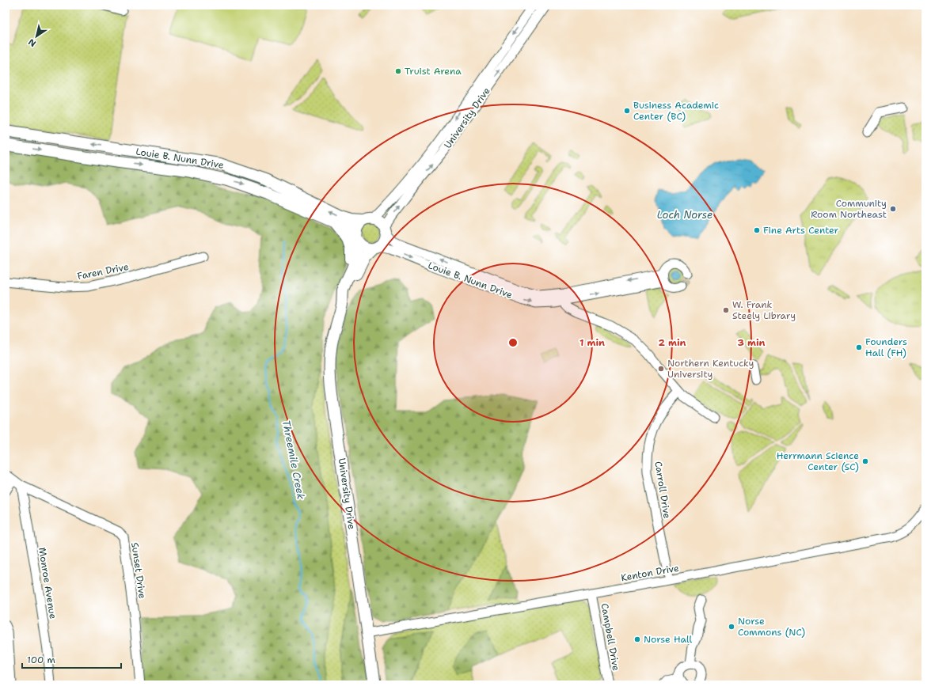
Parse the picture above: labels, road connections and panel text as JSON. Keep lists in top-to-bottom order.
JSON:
{
  "streets": {
    "main road": ["University Drive", "Louie B. Nunn Drive"],
    "street": [
      "Faren Drive",
      "Carroll Drive",
      "Sunset Drive",
      "Kenton Drive",
      "Monroe Avenue",
      "Campbell Drive"
    ]
  },
  "crossings": [
    ["University Drive", "Louie B. Nunn Drive"],
    ["University Drive", "Kenton Drive"],
    ["Carroll Drive", "Kenton Drive"],
    ["Sunset Drive", "Monroe Avenue"],
    ["Kenton Drive", "Campbell Drive"]
  ],
  "water": ["Loch Norse", "Threemile Creek"],
  "places": [
    "Truist Arena",
    "Business Academic Center (BC)",
    "Community Room Northeast",
    "Fine Arts Center",
    "W. Frank Steely Library",
    "Founders Hall (FH)",
    "Northern Kentucky University",
    "Herrmann Science Center (SC)",
    "Norse Commons (NC)",
    "Norse Hall"
  ],
  "scale_bar": "100 m",
  "north": "bottom left",
  "rings": ["1 min", "2 min", "3 min"]
}
